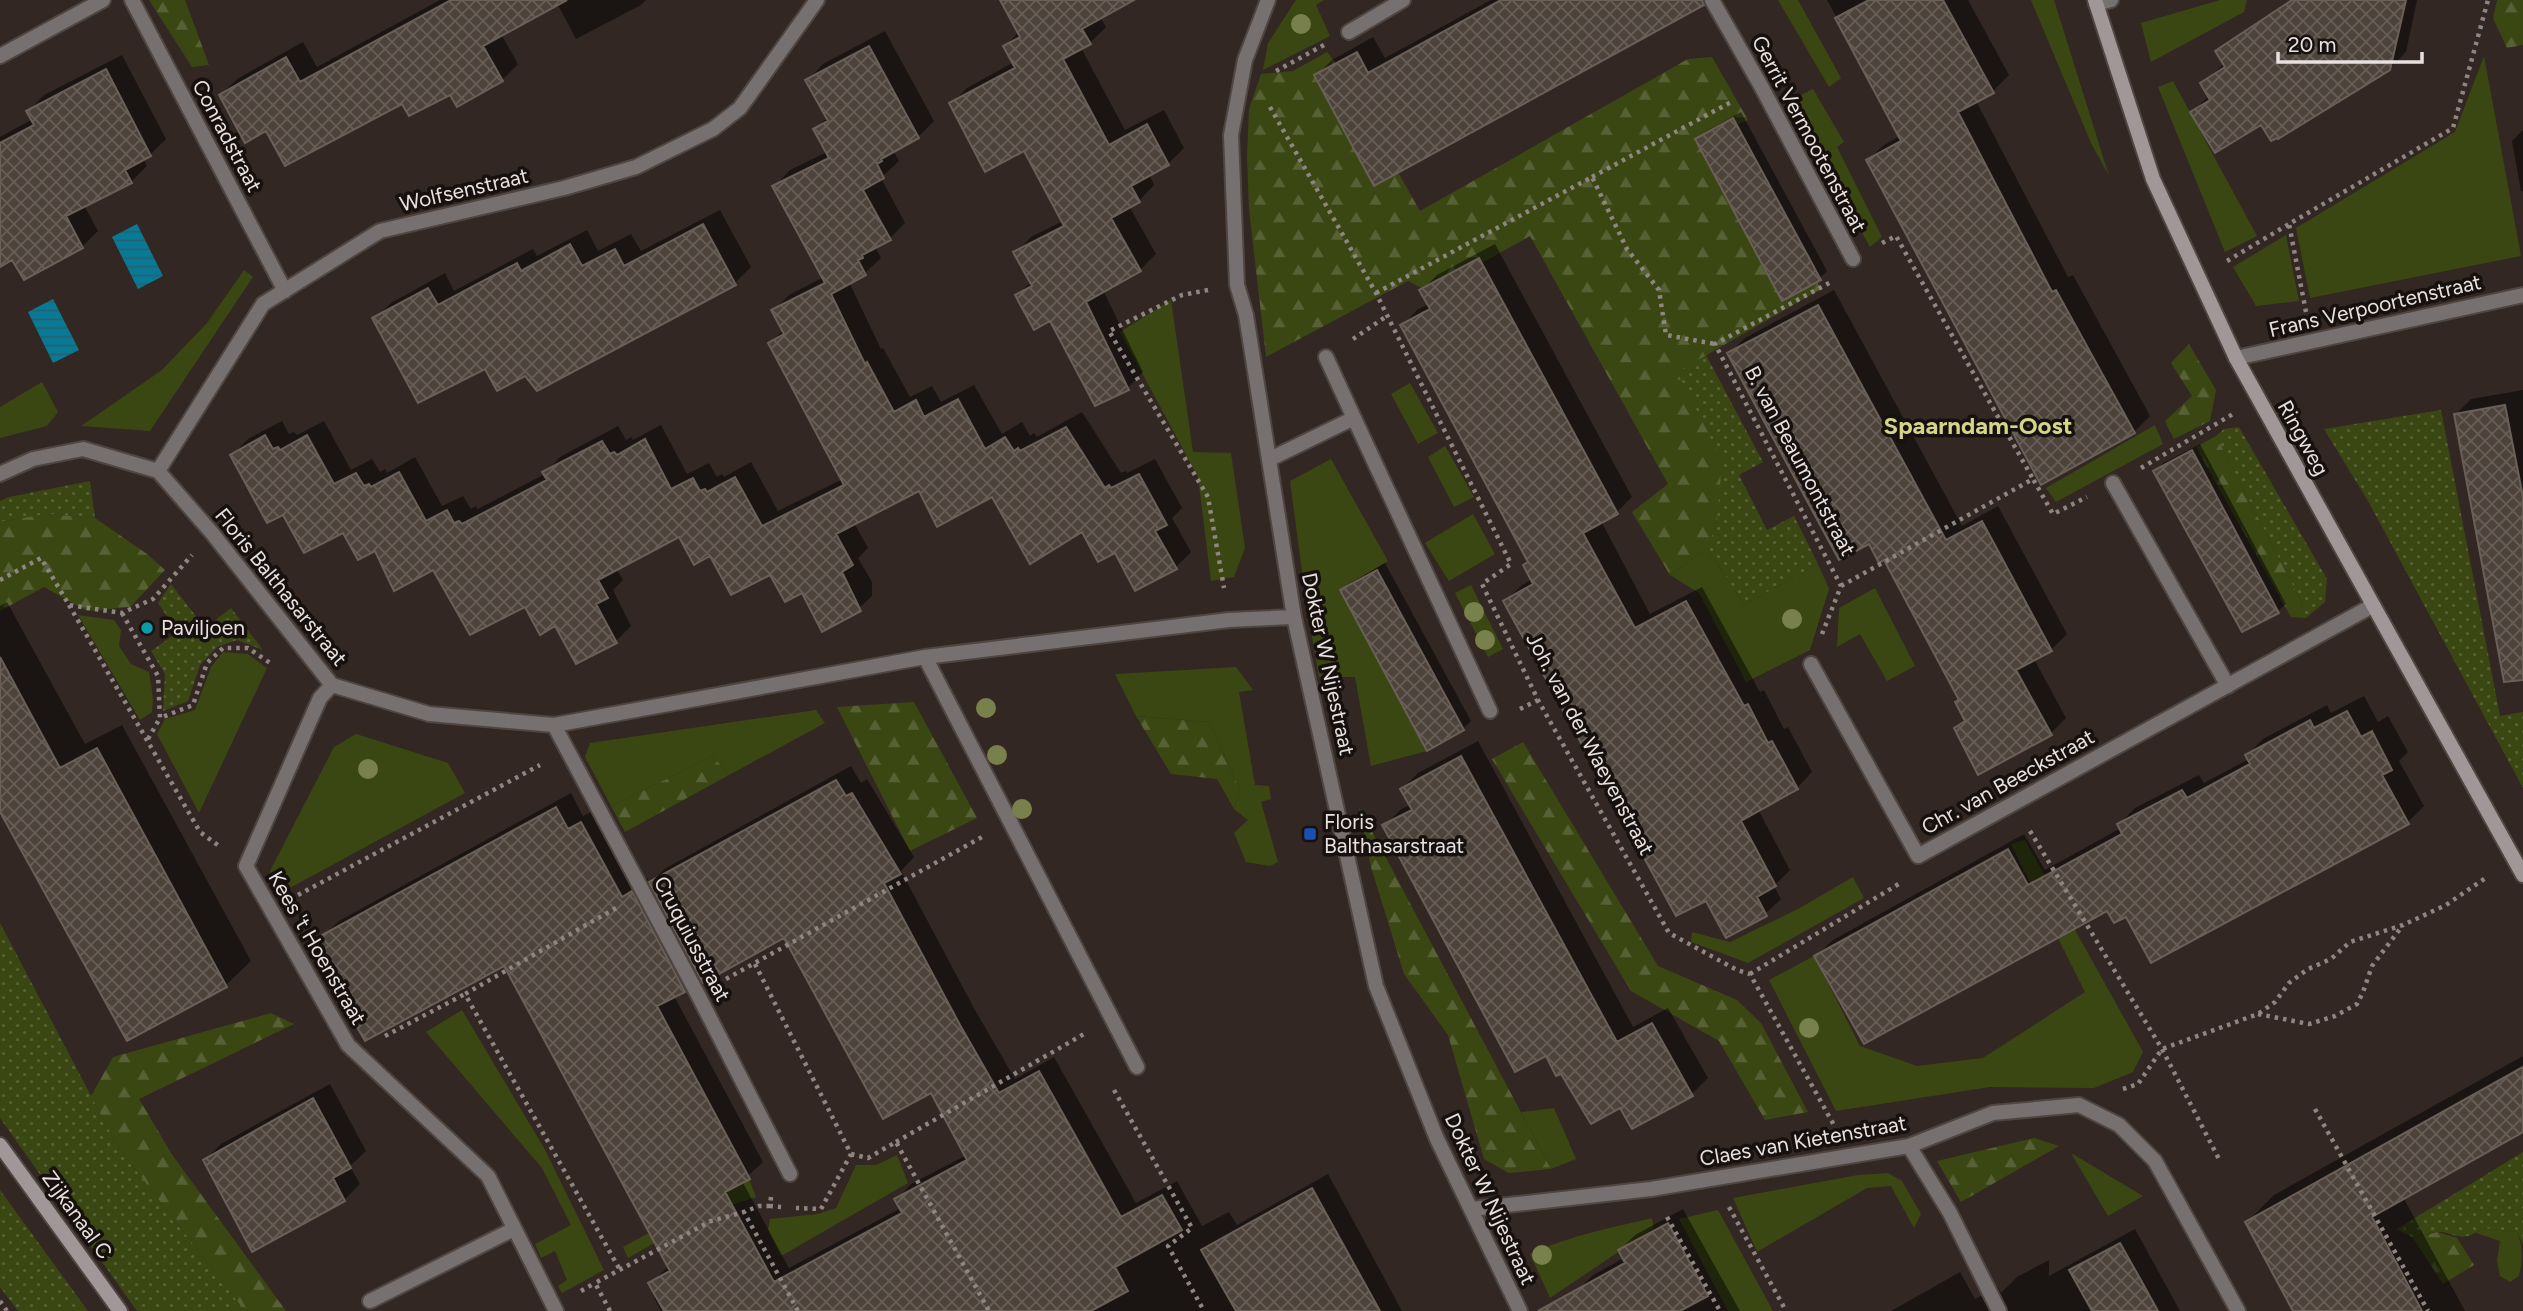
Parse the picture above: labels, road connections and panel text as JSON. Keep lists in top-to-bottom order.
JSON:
{
  "streets": {
    "street": [
      "Gerrit Vermootenstraat",
      "Conradstraat",
      "Wolfsenstraat",
      "Frans Verpoortenstraat",
      "Ringweg",
      "Floris Balthasarstraat",
      "Dokter W Nijestraat",
      "Chr. van Beeckstraat",
      "Cruquiusstraat",
      "Kees 't Hoenstraat",
      "Claes van Kietenstraat",
      "Zijkanaal C"
    ],
    "path": ["B. van Beaumontstraat", "Joh. van der Waeyenstraat"]
  },
  "crossings": [
    ["Gerrit Vermootenstraat", "Ringweg"],
    ["Conradstraat", "Wolfsenstraat"],
    ["Wolfsenstraat", "Floris Balthasarstraat"],
    ["Frans Verpoortenstraat", "Ringweg"],
    ["Ringweg", "Chr. van Beeckstraat"],
    ["Floris Balthasarstraat", "Dokter W Nijestraat"],
    ["Floris Balthasarstraat", "Cruquiusstraat"],
    ["Floris Balthasarstraat", "Kees 't Hoenstraat"],
    ["Dokter W Nijestraat", "Joh. van der Waeyenstraat"],
    ["Dokter W Nijestraat", "Claes van Kietenstraat"],
    ["Joh. van der Waeyenstraat", "Chr. van Beeckstraat"]
  ],
  "districts": ["Spaarndam-Oost"],
  "places": {
    "other": ["Paviljoen"],
    "transit": ["Floris Balthasarstraat"]
  },
  "scale_bar": "20 m"
}
